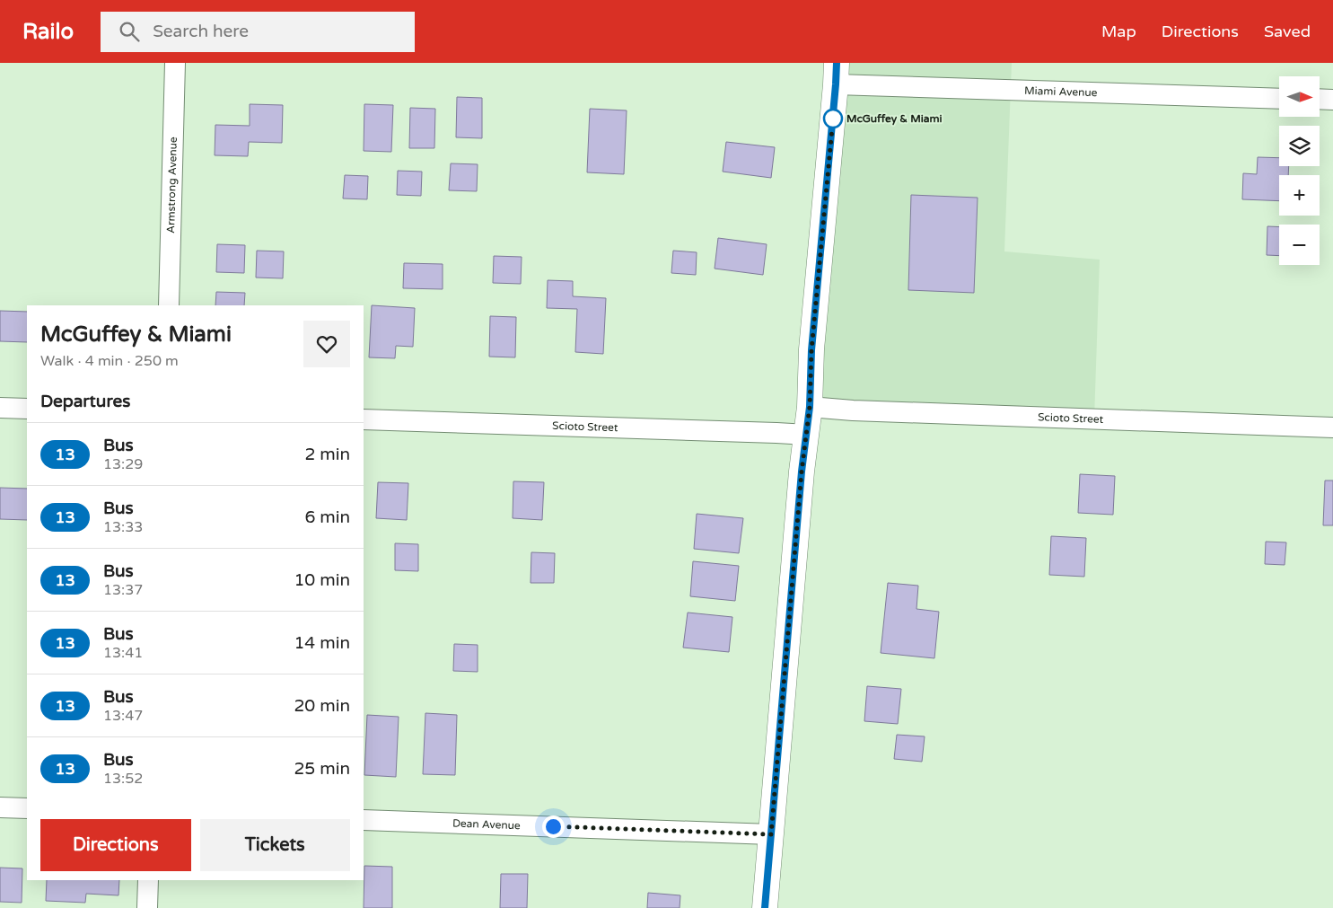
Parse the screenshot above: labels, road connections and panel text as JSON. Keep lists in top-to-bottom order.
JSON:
{
  "streets": {
    "street": [
      "Miami Avenue",
      "Armstrong Avenue",
      "Scioto Street",
      "Dean Avenue"
    ]
  },
  "places": ["McGuffey & Miami"],
  "lines": ["bus line 13"],
  "north": "right",
  "page": {
    "header": "Railo",
    "search": "Search here",
    "nav": ["Map", "Directions", "Saved"],
    "map_buttons": ["+", "−"],
    "heading": [
      ["McGuffey & Miami", "Walk · 4 min · 250 m"],
      "Departures"
    ],
    "list": [
      {
        "mark": "13",
        "name": "Bus",
        "note": "13:29",
        "value": "2 min"
      },
      {
        "mark": "13",
        "name": "Bus",
        "note": "13:33",
        "value": "6 min"
      },
      {
        "mark": "13",
        "name": "Bus",
        "note": "13:37",
        "value": "10 min"
      },
      {
        "mark": "13",
        "name": "Bus",
        "note": "13:41",
        "value": "14 min"
      },
      {
        "mark": "13",
        "name": "Bus",
        "note": "13:47",
        "value": "20 min"
      },
      {
        "mark": "13",
        "name": "Bus",
        "note": "13:52",
        "value": "25 min"
      }
    ],
    "buttons": ["Directions", "Tickets"]
  }
}
